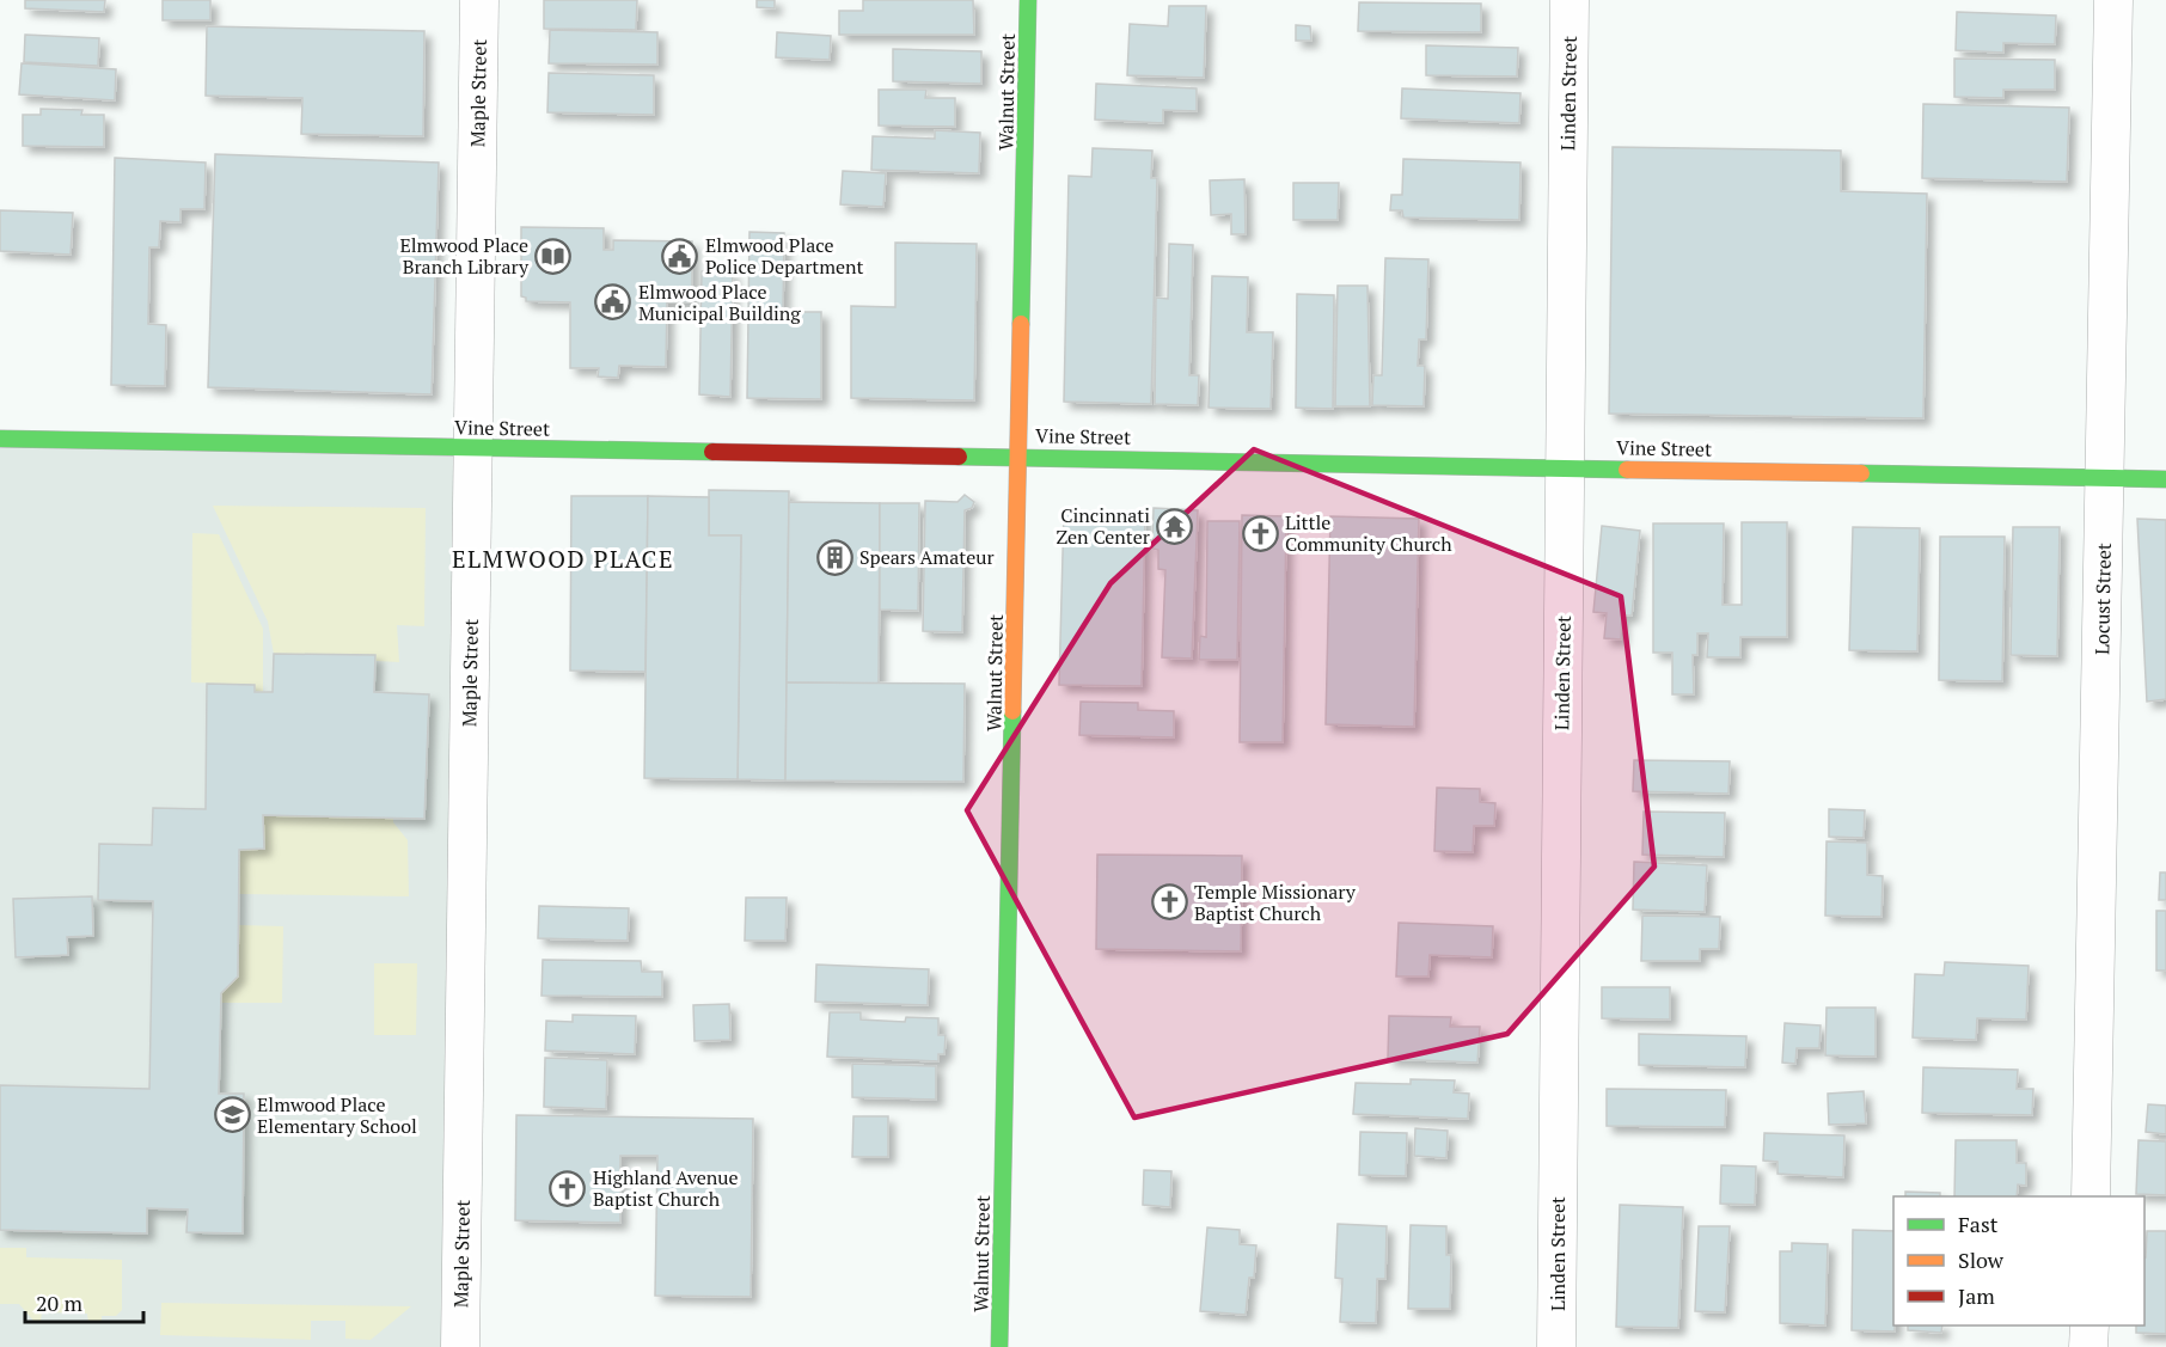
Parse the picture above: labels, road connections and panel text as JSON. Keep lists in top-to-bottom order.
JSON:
{
  "streets": {
    "main road": ["Walnut Street", "Vine Street"],
    "street": ["Maple Street", "Linden Street", "Locust Street"]
  },
  "crossings": [
    ["Walnut Street", "Vine Street"],
    ["Maple Street", "Vine Street"],
    ["Linden Street", "Vine Street"],
    ["Vine Street", "Locust Street"]
  ],
  "districts": ["ELMWOOD PLACE"],
  "places": {
    "library": ["Elmwood Place Branch Library"],
    "public building": ["Elmwood Place Police Department", "Elmwood Place Municipal Building"],
    "temple": ["Cincinnati Zen Center"],
    "church": ["Little Community Church", "Temple Missionary Baptist Church", "Highland Avenue Baptist Church"],
    "building": ["Spears Amateur"],
    "school or university": ["Elmwood Place Elementary School"]
  },
  "legend": ["Fast", "Slow", "Jam"],
  "scale_bar": "20 m"
}
